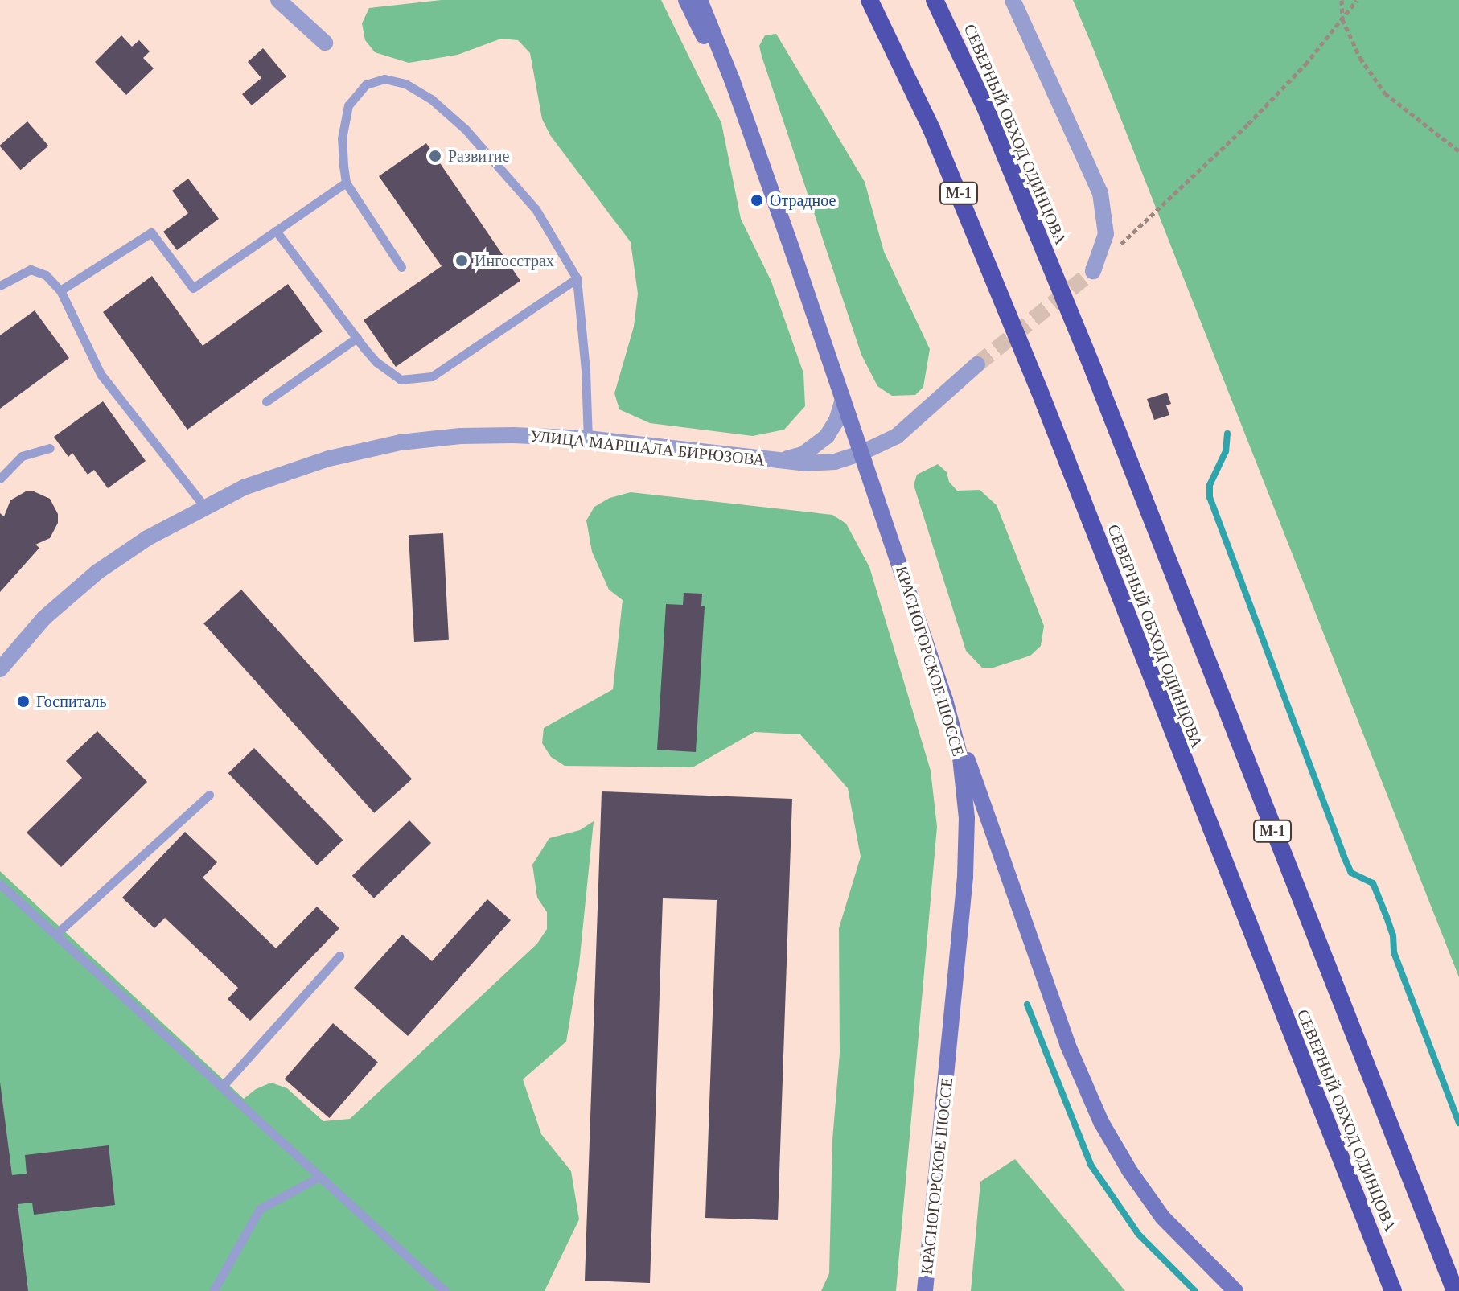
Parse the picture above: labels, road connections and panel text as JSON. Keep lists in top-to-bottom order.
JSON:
{
  "streets": {
    "highway": ["СЕВЕРНЫЙ ОБХОД ОДИНЦОВА", "М-1"],
    "main road": ["КРАСНОГОРСКОЕ ШОССЕ"],
    "street": ["УЛИЦА МАРШАЛА БИРЮЗОВА"]
  },
  "crossings": [
    ["УЛИЦА МАРШАЛА БИРЮЗОВА", "КРАСНОГОРСКОЕ ШОССЕ"]
  ],
  "places": [
    "Развитие",
    "Отрадное",
    "Ингосстрах",
    "Госпиталь"
  ]
}
